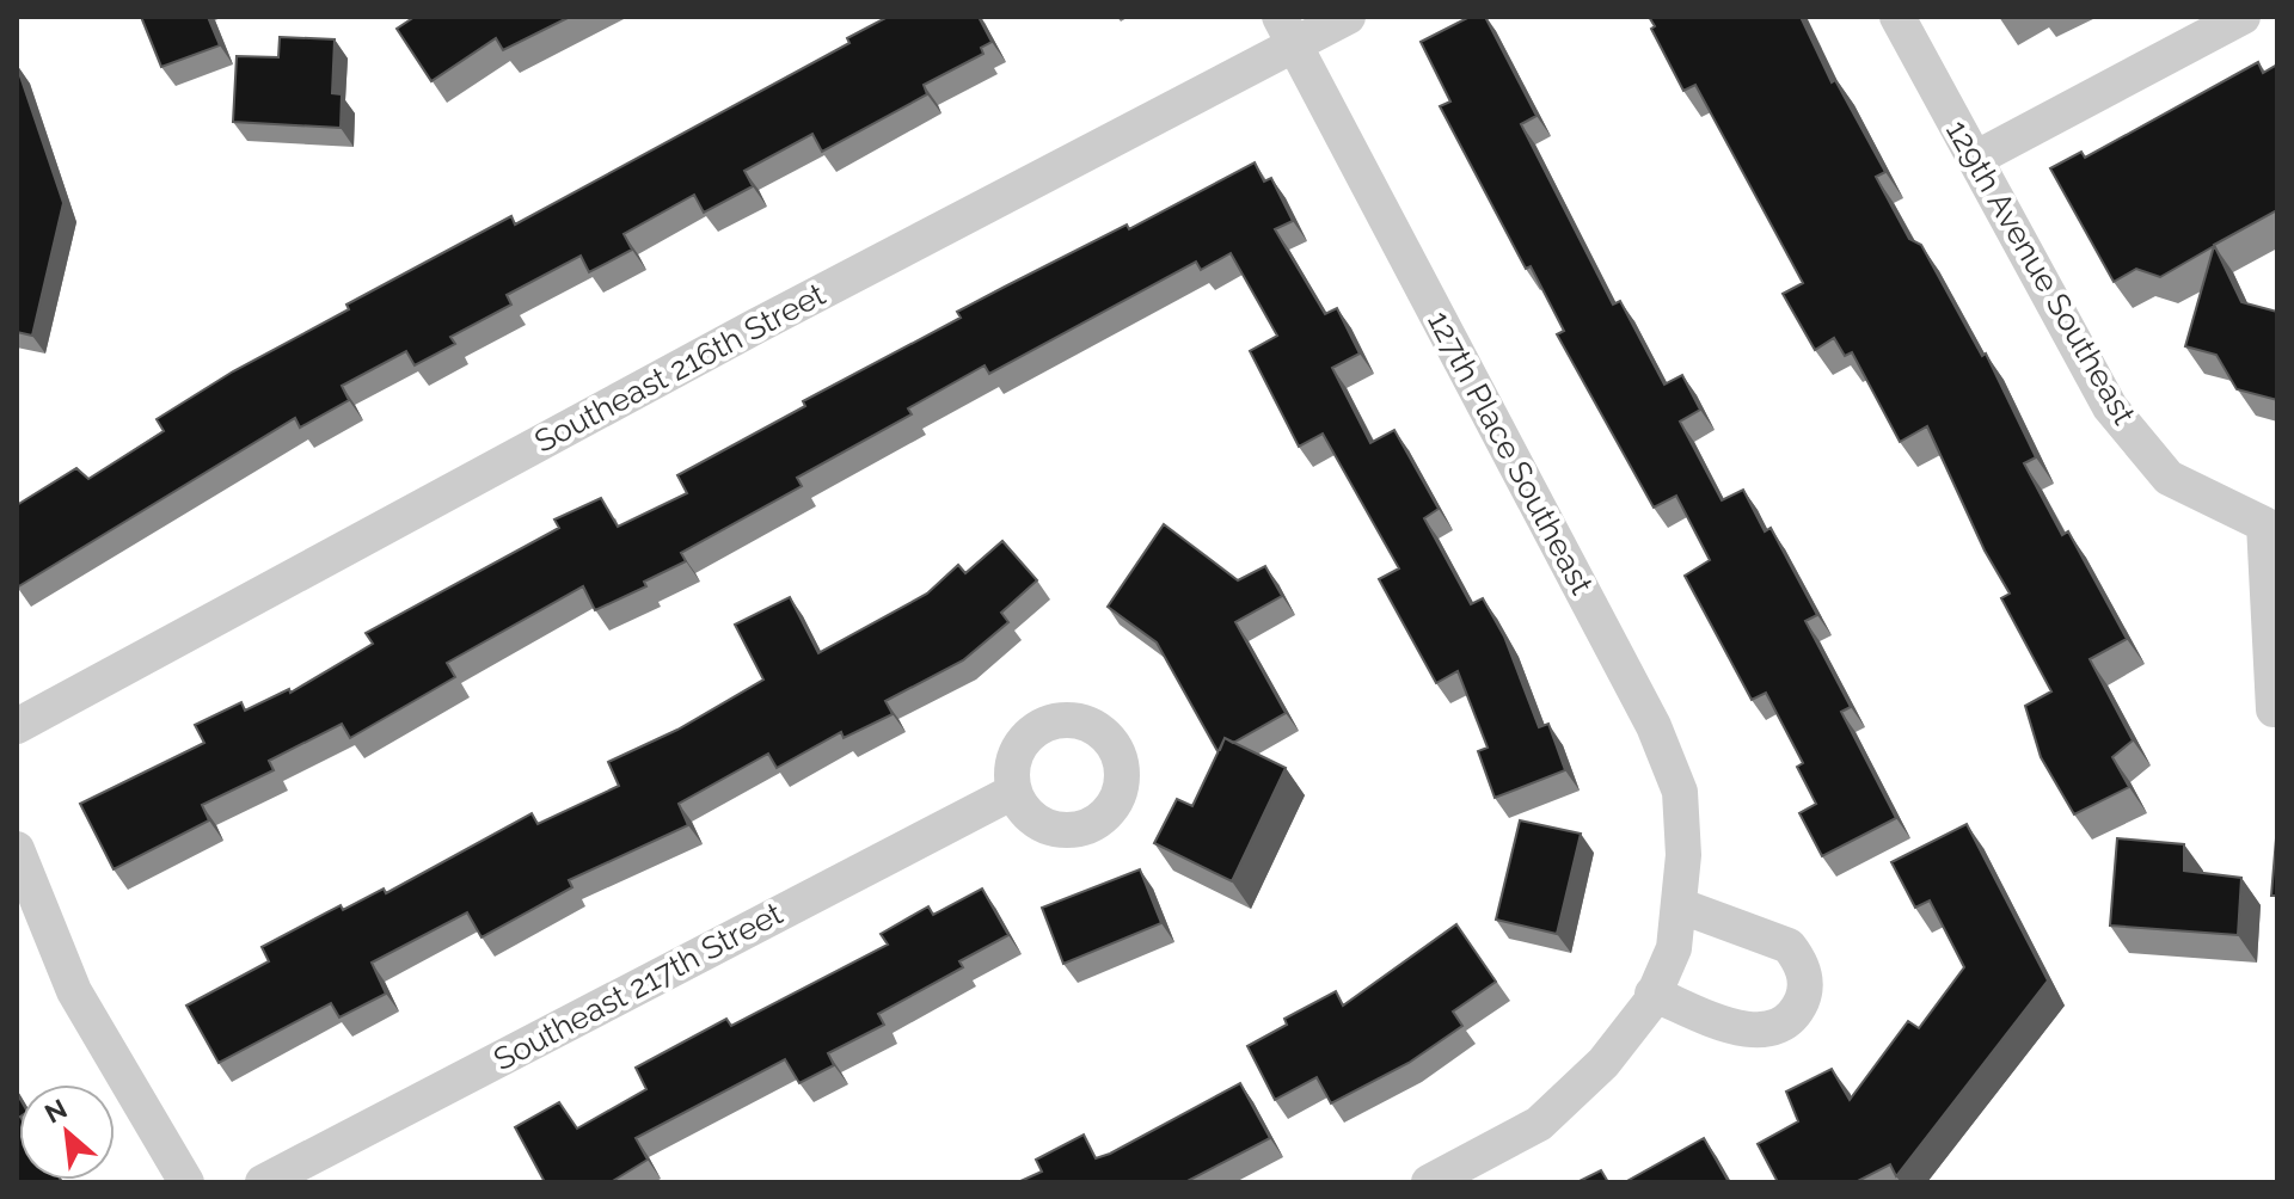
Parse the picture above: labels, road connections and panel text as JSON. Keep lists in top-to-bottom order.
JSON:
{
  "streets": {
    "street": [
      "129th Avenue Southeast",
      "Southeast 216th Street",
      "127th Place Southeast",
      "Southeast 217th Street"
    ]
  },
  "crossings": [
    ["Southeast 216th Street", "127th Place Southeast"]
  ],
  "north": "top left"
}
